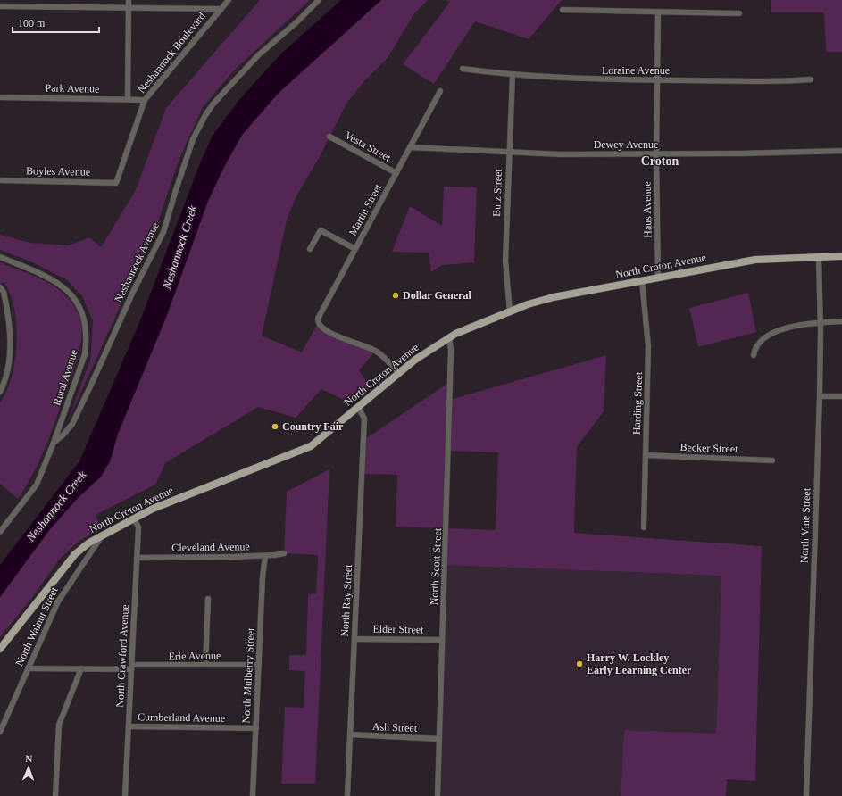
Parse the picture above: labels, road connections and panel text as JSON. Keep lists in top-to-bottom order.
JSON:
{
  "streets": {
    "main road": ["North Croton Avenue"],
    "street": [
      "Neshannock Boulevard",
      "Loraine Avenue",
      "Park Avenue",
      "Dewey Avenue",
      "Vesta Street",
      "Boyles Avenue",
      "Butz Street",
      "Martin Street",
      "Haus Avenue",
      "Neshannock Avenue",
      "Rural Avenue",
      "Harding Street",
      "Becker Street",
      "North Vine Street",
      "Cleveland Avenue",
      "North Scott Street",
      "North Ray Street",
      "North Walnut Street",
      "Elder Street",
      "North Crawford Avenue",
      "Erie Avenue",
      "North Mulberry Street",
      "Cumberland Avenue",
      "Ash Street"
    ]
  },
  "crossings": [
    ["Neshannock Boulevard", "Park Avenue"],
    ["Neshannock Boulevard", "Boyles Avenue"],
    ["Loraine Avenue", "Butz Street"],
    ["Loraine Avenue", "Haus Avenue"],
    ["Dewey Avenue", "Butz Street"],
    ["Dewey Avenue", "Martin Street"],
    ["Dewey Avenue", "Haus Avenue"],
    ["Vesta Street", "Martin Street"],
    ["Butz Street", "North Croton Avenue"],
    ["Martin Street", "North Croton Avenue"],
    ["Haus Avenue", "North Croton Avenue"],
    ["Neshannock Avenue", "Rural Avenue"],
    ["North Croton Avenue", "Harding Street"],
    ["North Croton Avenue", "North Vine Street"],
    ["North Croton Avenue", "North Scott Street"],
    ["North Croton Avenue", "North Ray Street"],
    ["North Croton Avenue", "North Walnut Street"],
    ["North Croton Avenue", "North Crawford Avenue"],
    ["Harding Street", "Becker Street"],
    ["Cleveland Avenue", "North Crawford Avenue"],
    ["Cleveland Avenue", "North Mulberry Street"],
    ["North Scott Street", "Elder Street"],
    ["North Scott Street", "Ash Street"],
    ["North Ray Street", "Elder Street"],
    ["North Ray Street", "Ash Street"],
    ["North Walnut Street", "Erie Avenue"],
    ["North Crawford Avenue", "Erie Avenue"],
    ["North Crawford Avenue", "Cumberland Avenue"],
    ["Erie Avenue", "North Mulberry Street"],
    ["North Mulberry Street", "Cumberland Avenue"]
  ],
  "districts": ["Croton"],
  "water": ["Neshannock Creek"],
  "places": ["Dollar General", "Country Fair", "Harry W. Lockley Early Learning Center"],
  "scale_bar": "100 m",
  "north": "top"
}
